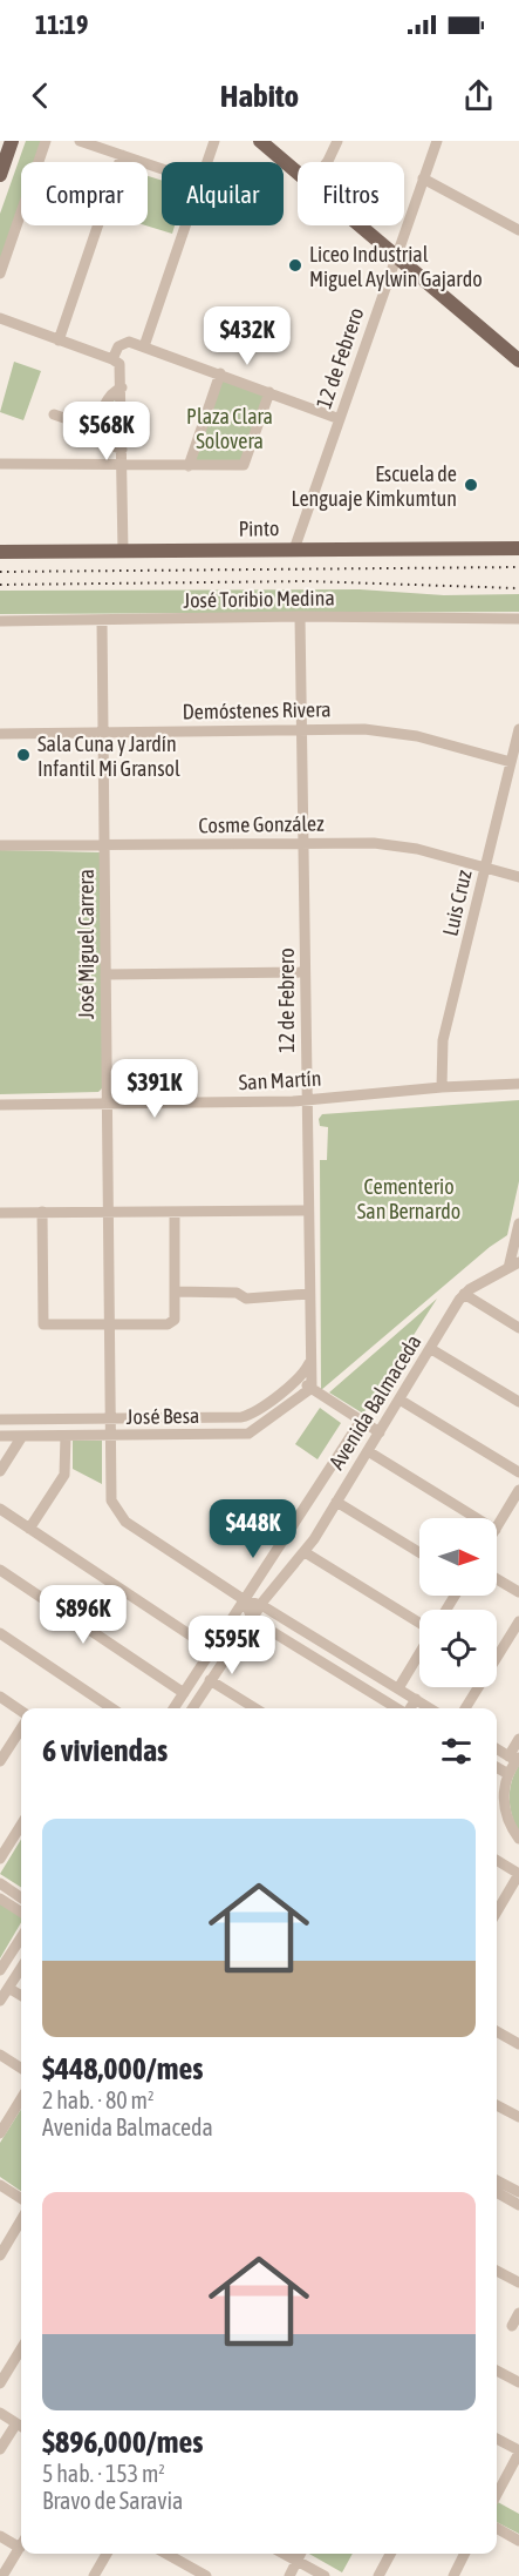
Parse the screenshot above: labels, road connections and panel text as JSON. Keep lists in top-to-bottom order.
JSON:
{
  "streets": {
    "main road": ["Pinto"],
    "street": [
      "12 de Febrero",
      "José Toribio Medina",
      "Demóstenes Rivera",
      "Cosme González",
      "Luis Cruz",
      "José Miguel Carrera",
      "San Martín",
      "Avenida Balmaceda",
      "José Besa"
    ]
  },
  "crossings": [
    ["12 de Febrero", "Pinto"],
    ["12 de Febrero", "José Toribio Medina"],
    ["12 de Febrero", "Demóstenes Rivera"],
    ["12 de Febrero", "Cosme González"],
    ["12 de Febrero", "San Martín"],
    ["12 de Febrero", "José Besa"],
    ["José Toribio Medina", "José Miguel Carrera"],
    ["Demóstenes Rivera", "Luis Cruz"],
    ["Demóstenes Rivera", "José Miguel Carrera"],
    ["Cosme González", "Luis Cruz"],
    ["Cosme González", "José Miguel Carrera"],
    ["Luis Cruz", "San Martín"],
    ["José Miguel Carrera", "San Martín"],
    ["José Miguel Carrera", "Avenida Balmaceda"],
    ["José Miguel Carrera", "José Besa"]
  ],
  "parks": ["Plaza Clara Solovera", "Cementerio San Bernardo"],
  "places": ["Liceo Industrial Miguel Aylwin Gajardo", "Escuela de Lenguaje Kimkumtun", "Sala Cuna y Jardín Infantil Mi Gransol"],
  "north": "right",
  "page": {
    "status": "11:19",
    "header": "Habito",
    "chip": ["Comprar", "Alquilar", "Filtros"],
    "price": [
      "$432K",
      "$568K",
      "$391K",
      "$448K",
      "$896K",
      "$595K"
    ],
    "heading": "6 viviendas",
    "list": [
      {
        "name": "$448,000/mes",
        "note": "2 hab. · 80 m² · Avenida Balmaceda"
      },
      {
        "name": "$896,000/mes",
        "note": "5 hab. · 153 m² · Bravo de Saravia"
      }
    ]
  }
}
